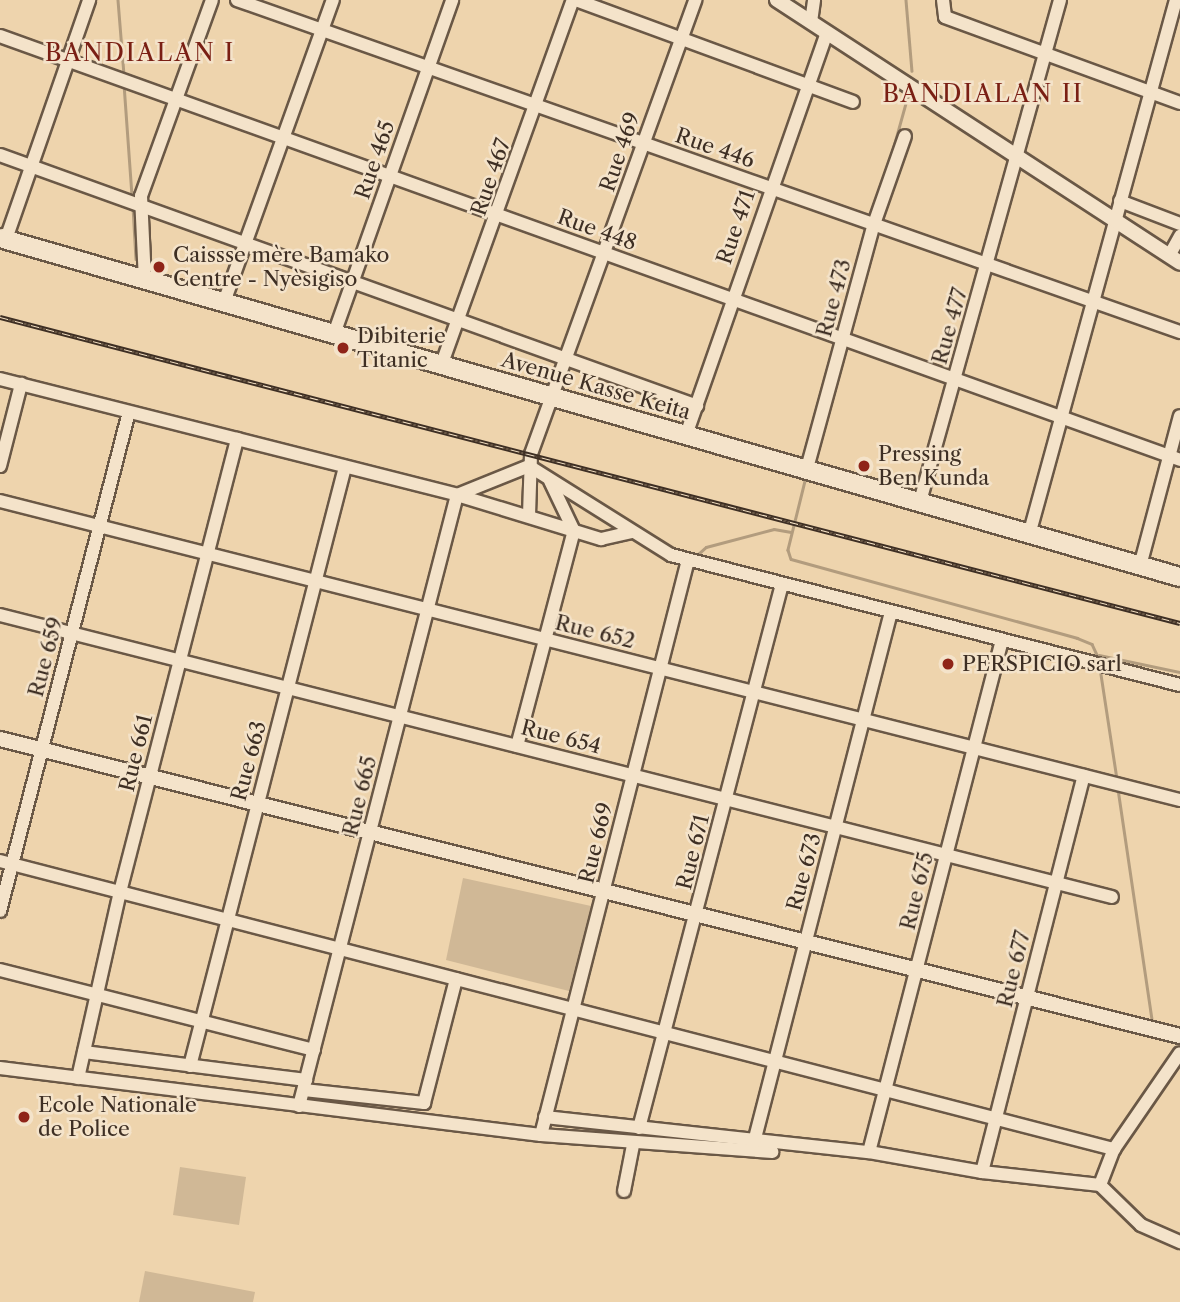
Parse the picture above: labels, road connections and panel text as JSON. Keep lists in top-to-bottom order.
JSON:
{
  "streets": {
    "main road": ["Avenue Kasse Keita"],
    "street": [
      "Rue 446",
      "Rue 469",
      "Rue 465",
      "Rue 467",
      "Rue 471",
      "Rue 448",
      "Rue 473",
      "Rue 477",
      "Rue 652",
      "Rue 659",
      "Rue 654",
      "Rue 661",
      "Rue 663",
      "Rue 665",
      "Rue 669",
      "Rue 671",
      "Rue 673",
      "Rue 675",
      "Rue 677"
    ]
  },
  "crossings": [
    ["Rue 446", "Rue 469"],
    ["Rue 446", "Rue 465"],
    ["Rue 446", "Rue 467"],
    ["Rue 446", "Rue 471"],
    ["Rue 446", "Rue 473"],
    ["Rue 446", "Rue 477"],
    ["Rue 469", "Rue 448"],
    ["Rue 469", "Avenue Kasse Keita"],
    ["Rue 465", "Rue 448"],
    ["Rue 465", "Avenue Kasse Keita"],
    ["Rue 467", "Rue 448"],
    ["Rue 467", "Avenue Kasse Keita"],
    ["Rue 471", "Rue 448"],
    ["Rue 471", "Avenue Kasse Keita"],
    ["Rue 448", "Rue 473"],
    ["Rue 448", "Rue 477"],
    ["Rue 473", "Avenue Kasse Keita"],
    ["Rue 477", "Avenue Kasse Keita"],
    ["Rue 652", "Rue 659"],
    ["Rue 652", "Rue 661"],
    ["Rue 652", "Rue 663"],
    ["Rue 652", "Rue 665"],
    ["Rue 652", "Rue 669"],
    ["Rue 652", "Rue 671"],
    ["Rue 652", "Rue 673"],
    ["Rue 652", "Rue 675"],
    ["Rue 652", "Rue 677"],
    ["Rue 659", "Rue 654"],
    ["Rue 654", "Rue 661"],
    ["Rue 654", "Rue 663"],
    ["Rue 654", "Rue 665"],
    ["Rue 654", "Rue 669"],
    ["Rue 654", "Rue 671"],
    ["Rue 654", "Rue 673"],
    ["Rue 654", "Rue 675"],
    ["Rue 654", "Rue 677"]
  ],
  "districts": ["BANDIALAN I", "BANDIALAN II"],
  "places": [
    "Caissse mère Bamako Centre - Nyèsigiso",
    "Dibiterie Titanic",
    "Pressing Ben Kunda",
    "PERSPICIO sarl",
    "Ecole Nationale de Police"
  ]
}
